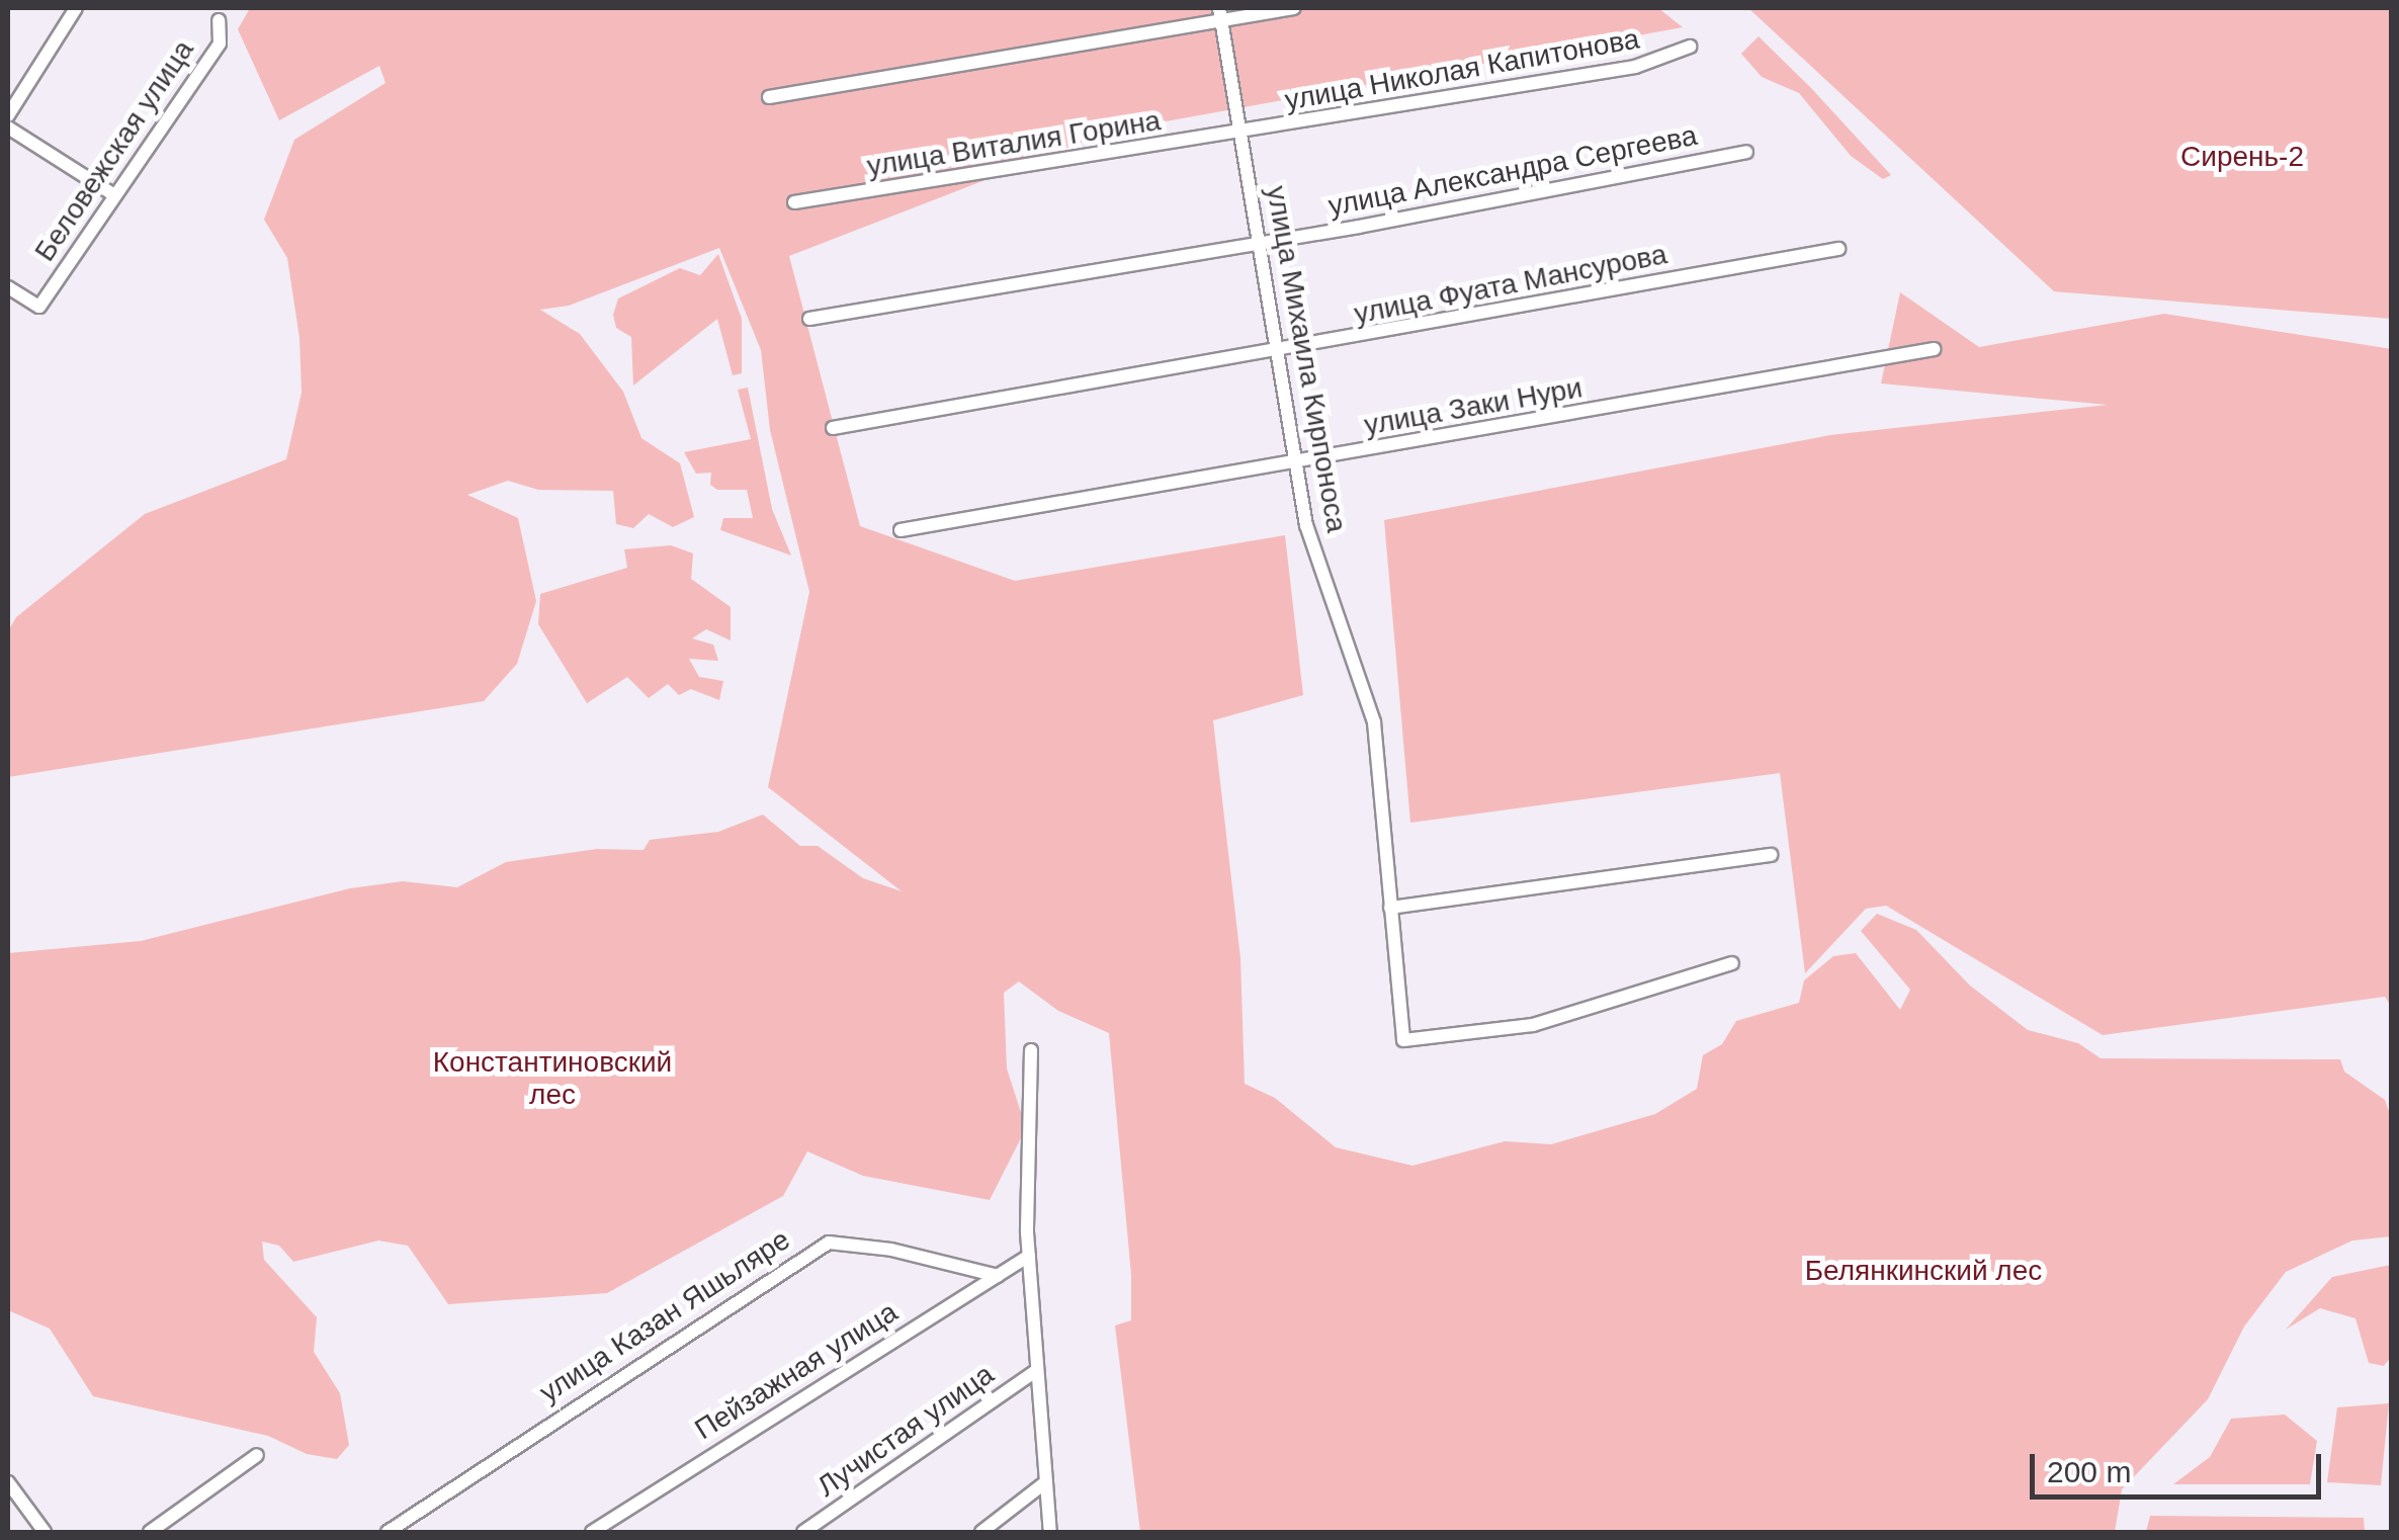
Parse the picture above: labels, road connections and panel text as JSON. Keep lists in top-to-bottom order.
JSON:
{
  "streets": {
    "street": [
      "улица Николая Капитонова",
      "улица Виталия Горина",
      "Беловежская улица",
      "улица Александра Сергеева",
      "улица Фуата Мансурова",
      "улица Михаила Кирпоноса",
      "улица Заки Нури",
      "улица Казан Яшьляре",
      "Пейзажная улица",
      "Лучистая улица"
    ]
  },
  "crossings": [
    ["улица Николая Капитонова", "улица Виталия Горина"],
    ["улица Николая Капитонова", "улица Михаила Кирпоноса"],
    ["улица Виталия Горина", "улица Михаила Кирпоноса"],
    ["улица Александра Сергеева", "улица Михаила Кирпоноса"],
    ["улица Фуата Мансурова", "улица Михаила Кирпоноса"],
    ["улица Михаила Кирпоноса", "улица Заки Нури"],
    ["улица Казан Яшьляре", "Пейзажная улица"]
  ],
  "parks": ["Сирень-2", "Константиновский лес", "Белянкинский лес"],
  "scale_bar": "200 m"
}
